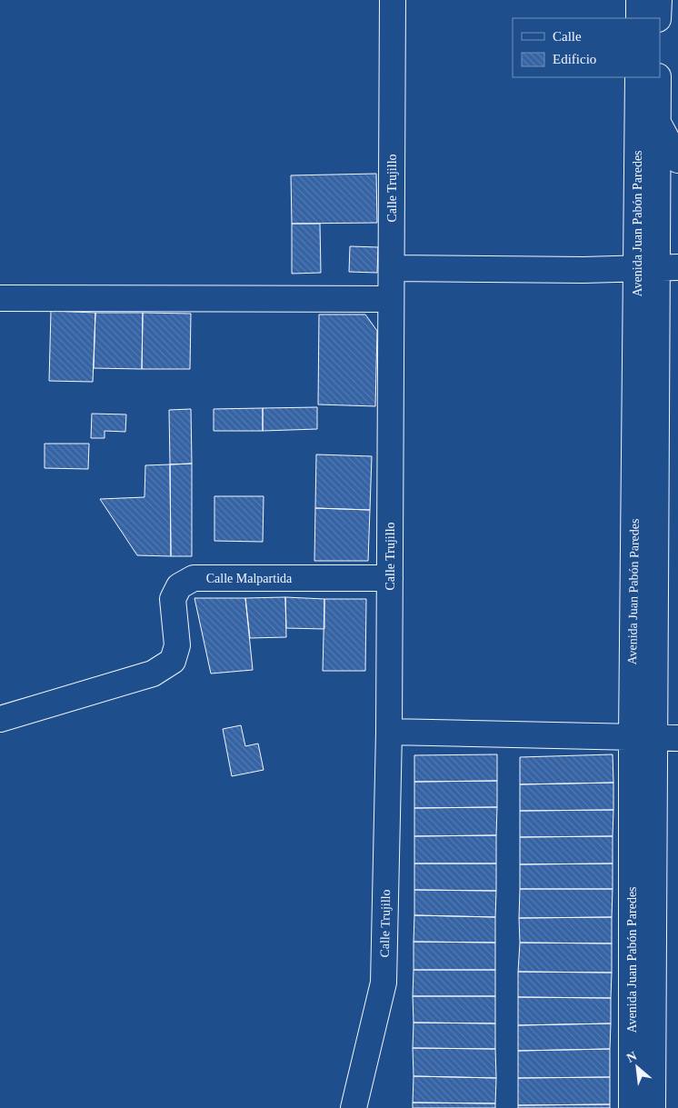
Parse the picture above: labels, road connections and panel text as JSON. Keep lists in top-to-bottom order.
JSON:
{
  "streets": {
    "street": ["Calle Trujillo", "Avenida Juan Pabón Paredes", "Calle Malpartida"]
  },
  "crossings": [
    ["Calle Trujillo", "Calle Malpartida"]
  ],
  "legend": ["Calle", "Edificio"],
  "north": "top left"
}
